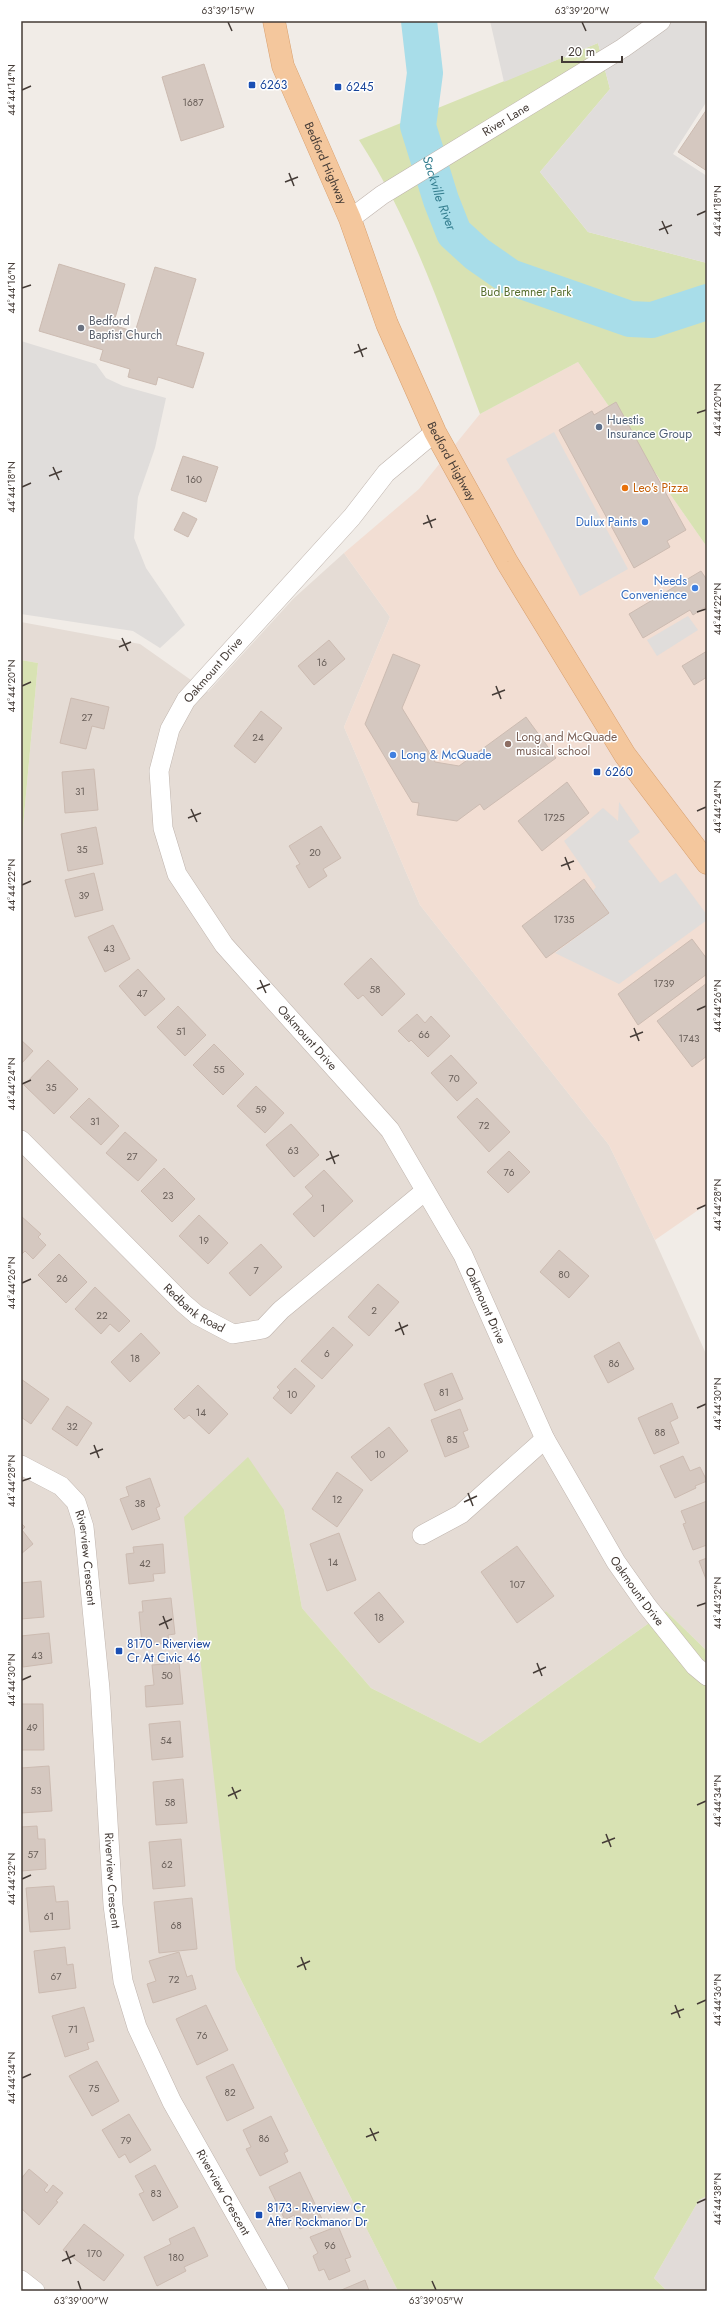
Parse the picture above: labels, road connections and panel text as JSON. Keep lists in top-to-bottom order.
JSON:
{
  "streets": {
    "main road": ["Bedford Highway"],
    "street": [
      "River Lane",
      "Oakmount Drive",
      "Redbank Road",
      "Riverview Crescent"
    ]
  },
  "crossings": [
    ["River Lane", "Bedford Highway"],
    ["Bedford Highway", "Oakmount Drive"],
    ["Oakmount Drive", "Redbank Road"]
  ],
  "water": ["Sackville River"],
  "parks": ["Bud Bremner Park"],
  "places": {
    "transit": [
      "6263",
      "6245",
      "6260",
      "8170 - Riverview Cr At Civic 46",
      "8173 - Riverview Cr After Rockmanor Dr"
    ],
    "other": [
      "Bedford Baptist Church",
      "Huestis Insurance Group",
      "Leo's Pizza",
      "Dulux Paints",
      "Needs Convenience",
      "Long and McQuade musical school",
      "Long & McQuade"
    ]
  },
  "house_numbers": [
    "1687",
    "160",
    "16",
    "27",
    "24",
    "31",
    "1725",
    "35",
    "20",
    "39",
    "1735",
    "43",
    "1739",
    "58",
    "47",
    "51",
    "66",
    "1743",
    "55",
    "70",
    "35",
    "59",
    "31",
    "72",
    "63",
    "27",
    "76",
    "23",
    "1",
    "19",
    "7",
    "80",
    "26",
    "2",
    "22",
    "6",
    "18",
    "86",
    "81",
    "10",
    "14",
    "32",
    "88",
    "85",
    "10",
    "12",
    "38",
    "14",
    "42",
    "107",
    "18",
    "43",
    "50",
    "49",
    "54",
    "53",
    "58",
    "57",
    "62",
    "61",
    "68",
    "67",
    "72",
    "71",
    "76",
    "75",
    "82",
    "86",
    "79",
    "83",
    "96",
    "170",
    "180"
  ],
  "scale_bar": "20 m",
  "coordinates": [
    "63°39'15\"W",
    "63°39'20\"W",
    "44°44'14\"N",
    "44°44'18\"N",
    "44°44'16\"N",
    "44°44'20\"N",
    "44°44'22\"N",
    "44°44'24\"N",
    "44°44'26\"N",
    "44°44'28\"N",
    "44°44'30\"N",
    "44°44'32\"N",
    "44°44'34\"N",
    "44°44'36\"N",
    "44°44'38\"N",
    "63°39'00\"W",
    "63°39'05\"W"
  ]
}
